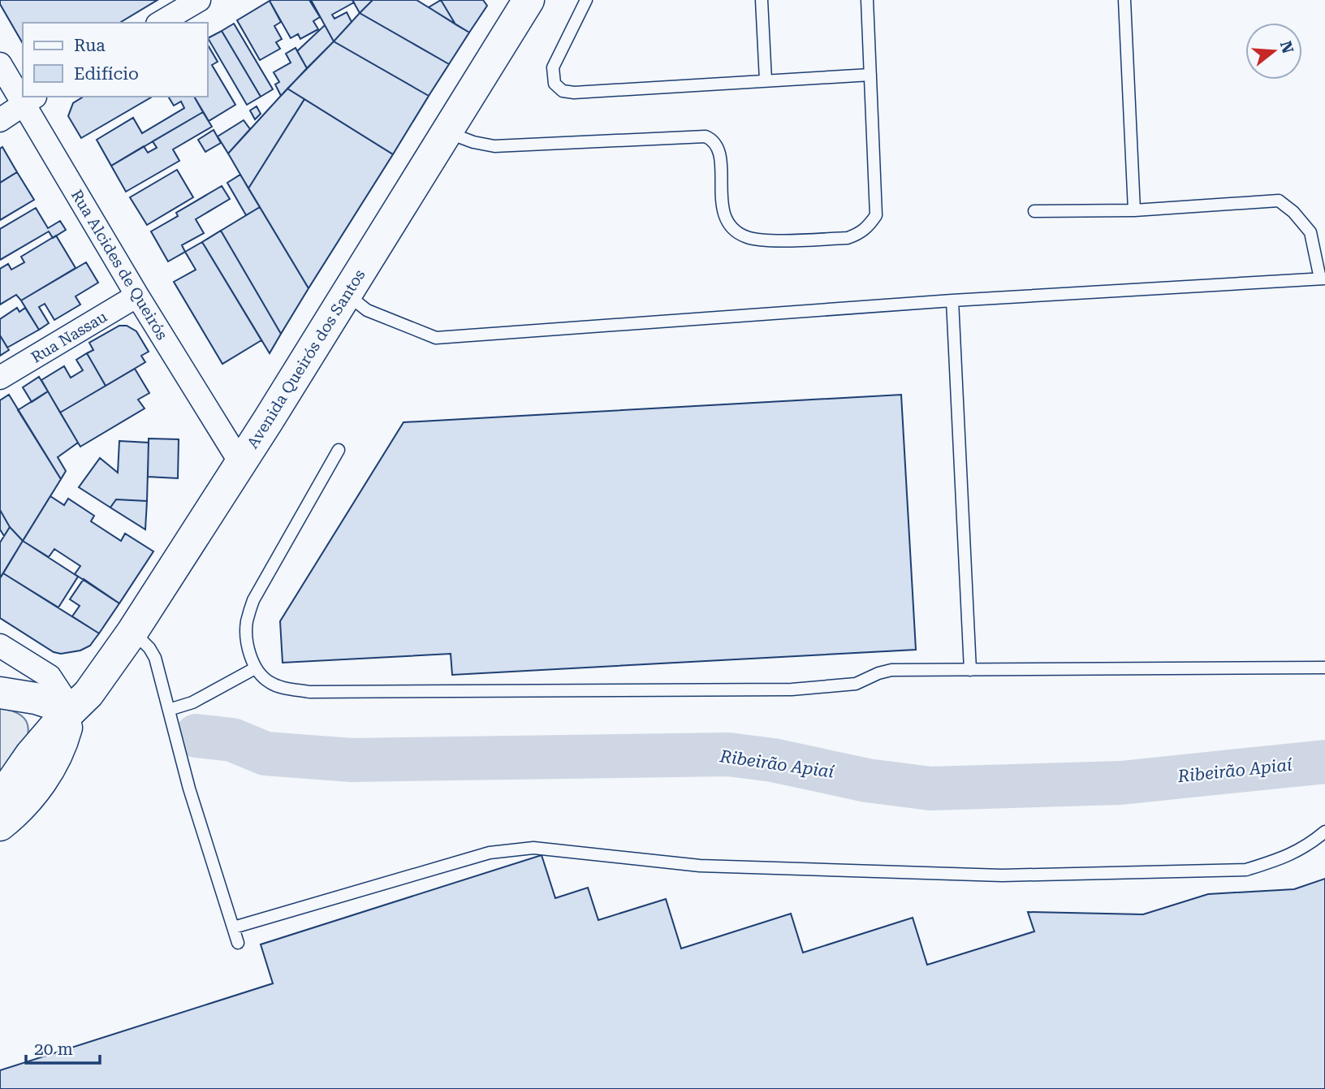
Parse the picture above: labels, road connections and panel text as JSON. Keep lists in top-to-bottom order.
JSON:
{
  "streets": {
    "main road": ["Avenida Queirós dos Santos"],
    "street": ["Rua Alcides de Queirós", "Rua Nassau"]
  },
  "crossings": [
    ["Rua Alcides de Queirós", "Rua Nassau"],
    ["Rua Alcides de Queirós", "Avenida Queirós dos Santos"]
  ],
  "water": ["Ribeirão Apiaí"],
  "legend": ["Rua", "Edifício"],
  "scale_bar": "20 m",
  "north": "right"
}
